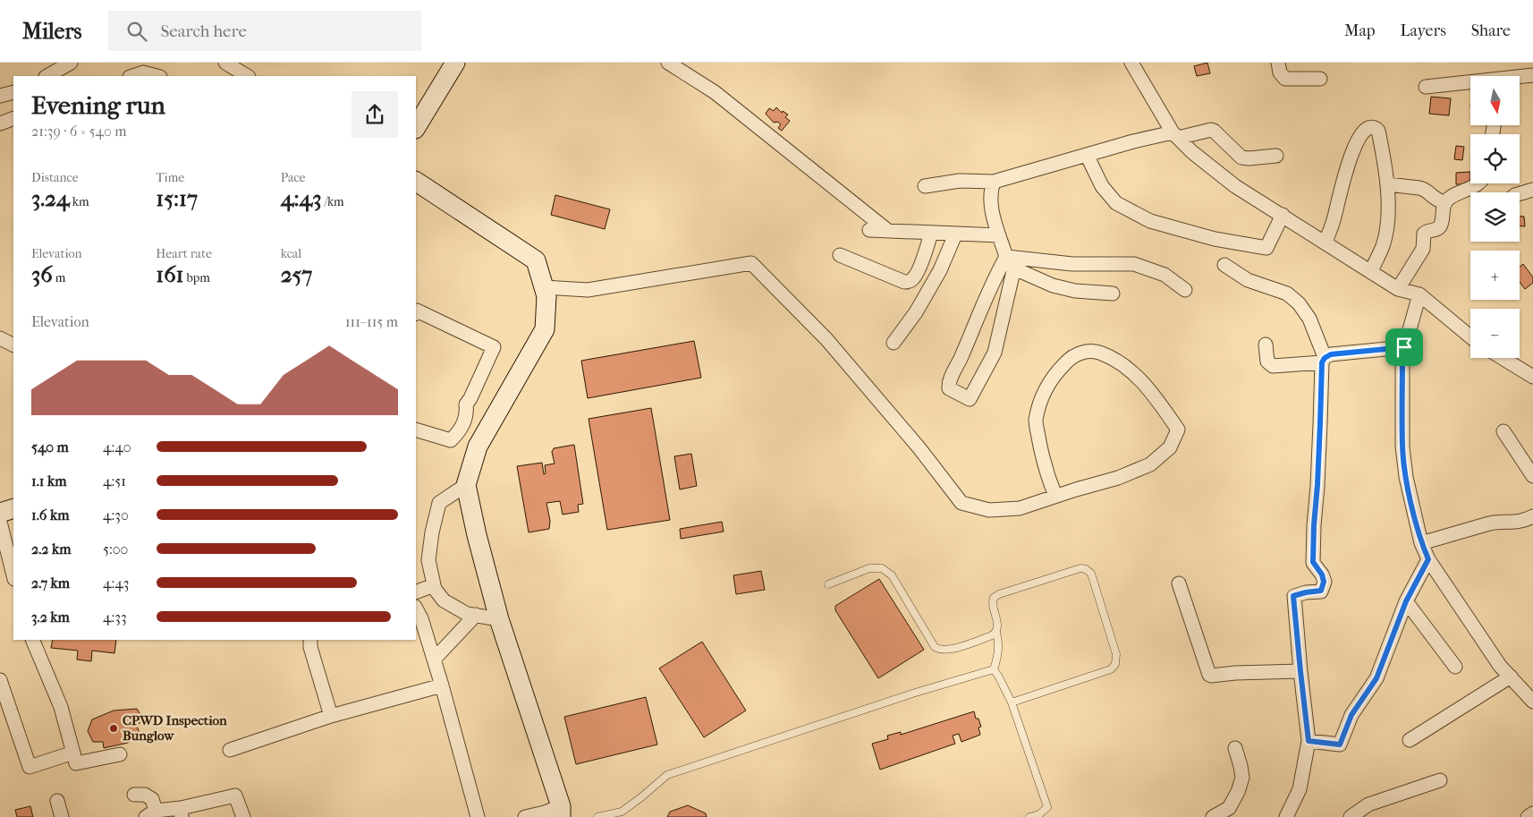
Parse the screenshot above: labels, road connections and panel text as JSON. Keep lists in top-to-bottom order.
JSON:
{
  "places": ["CPWD Inspection Bunglow"],
  "north": "bottom",
  "page": {
    "header": "Milers",
    "search": "Search here",
    "nav": ["Map", "Layers", "Share"],
    "map_buttons": ["+", "−"],
    "heading": ["Evening run", "21:39 · 6 × 540 m"],
    "stats": [
      ["Distance", "3.24 km"],
      ["Time", "15:17"],
      ["Pace", "4:43 /km"],
      ["Elevation", "36 m"],
      ["Heart rate", "161 bpm"],
      ["kcal", "257"]
    ],
    "chart": ["Elevation", "111–115 m"],
    "list": [
      {
        "name": "540 m",
        "note": "4:40"
      },
      {
        "name": "1.1 km",
        "note": "4:51"
      },
      {
        "name": "1.6 km",
        "note": "4:30"
      },
      {
        "name": "2.2 km",
        "note": "5:00"
      },
      {
        "name": "2.7 km",
        "note": "4:43"
      },
      {
        "name": "3.2 km",
        "note": "4:33"
      }
    ]
  }
}
